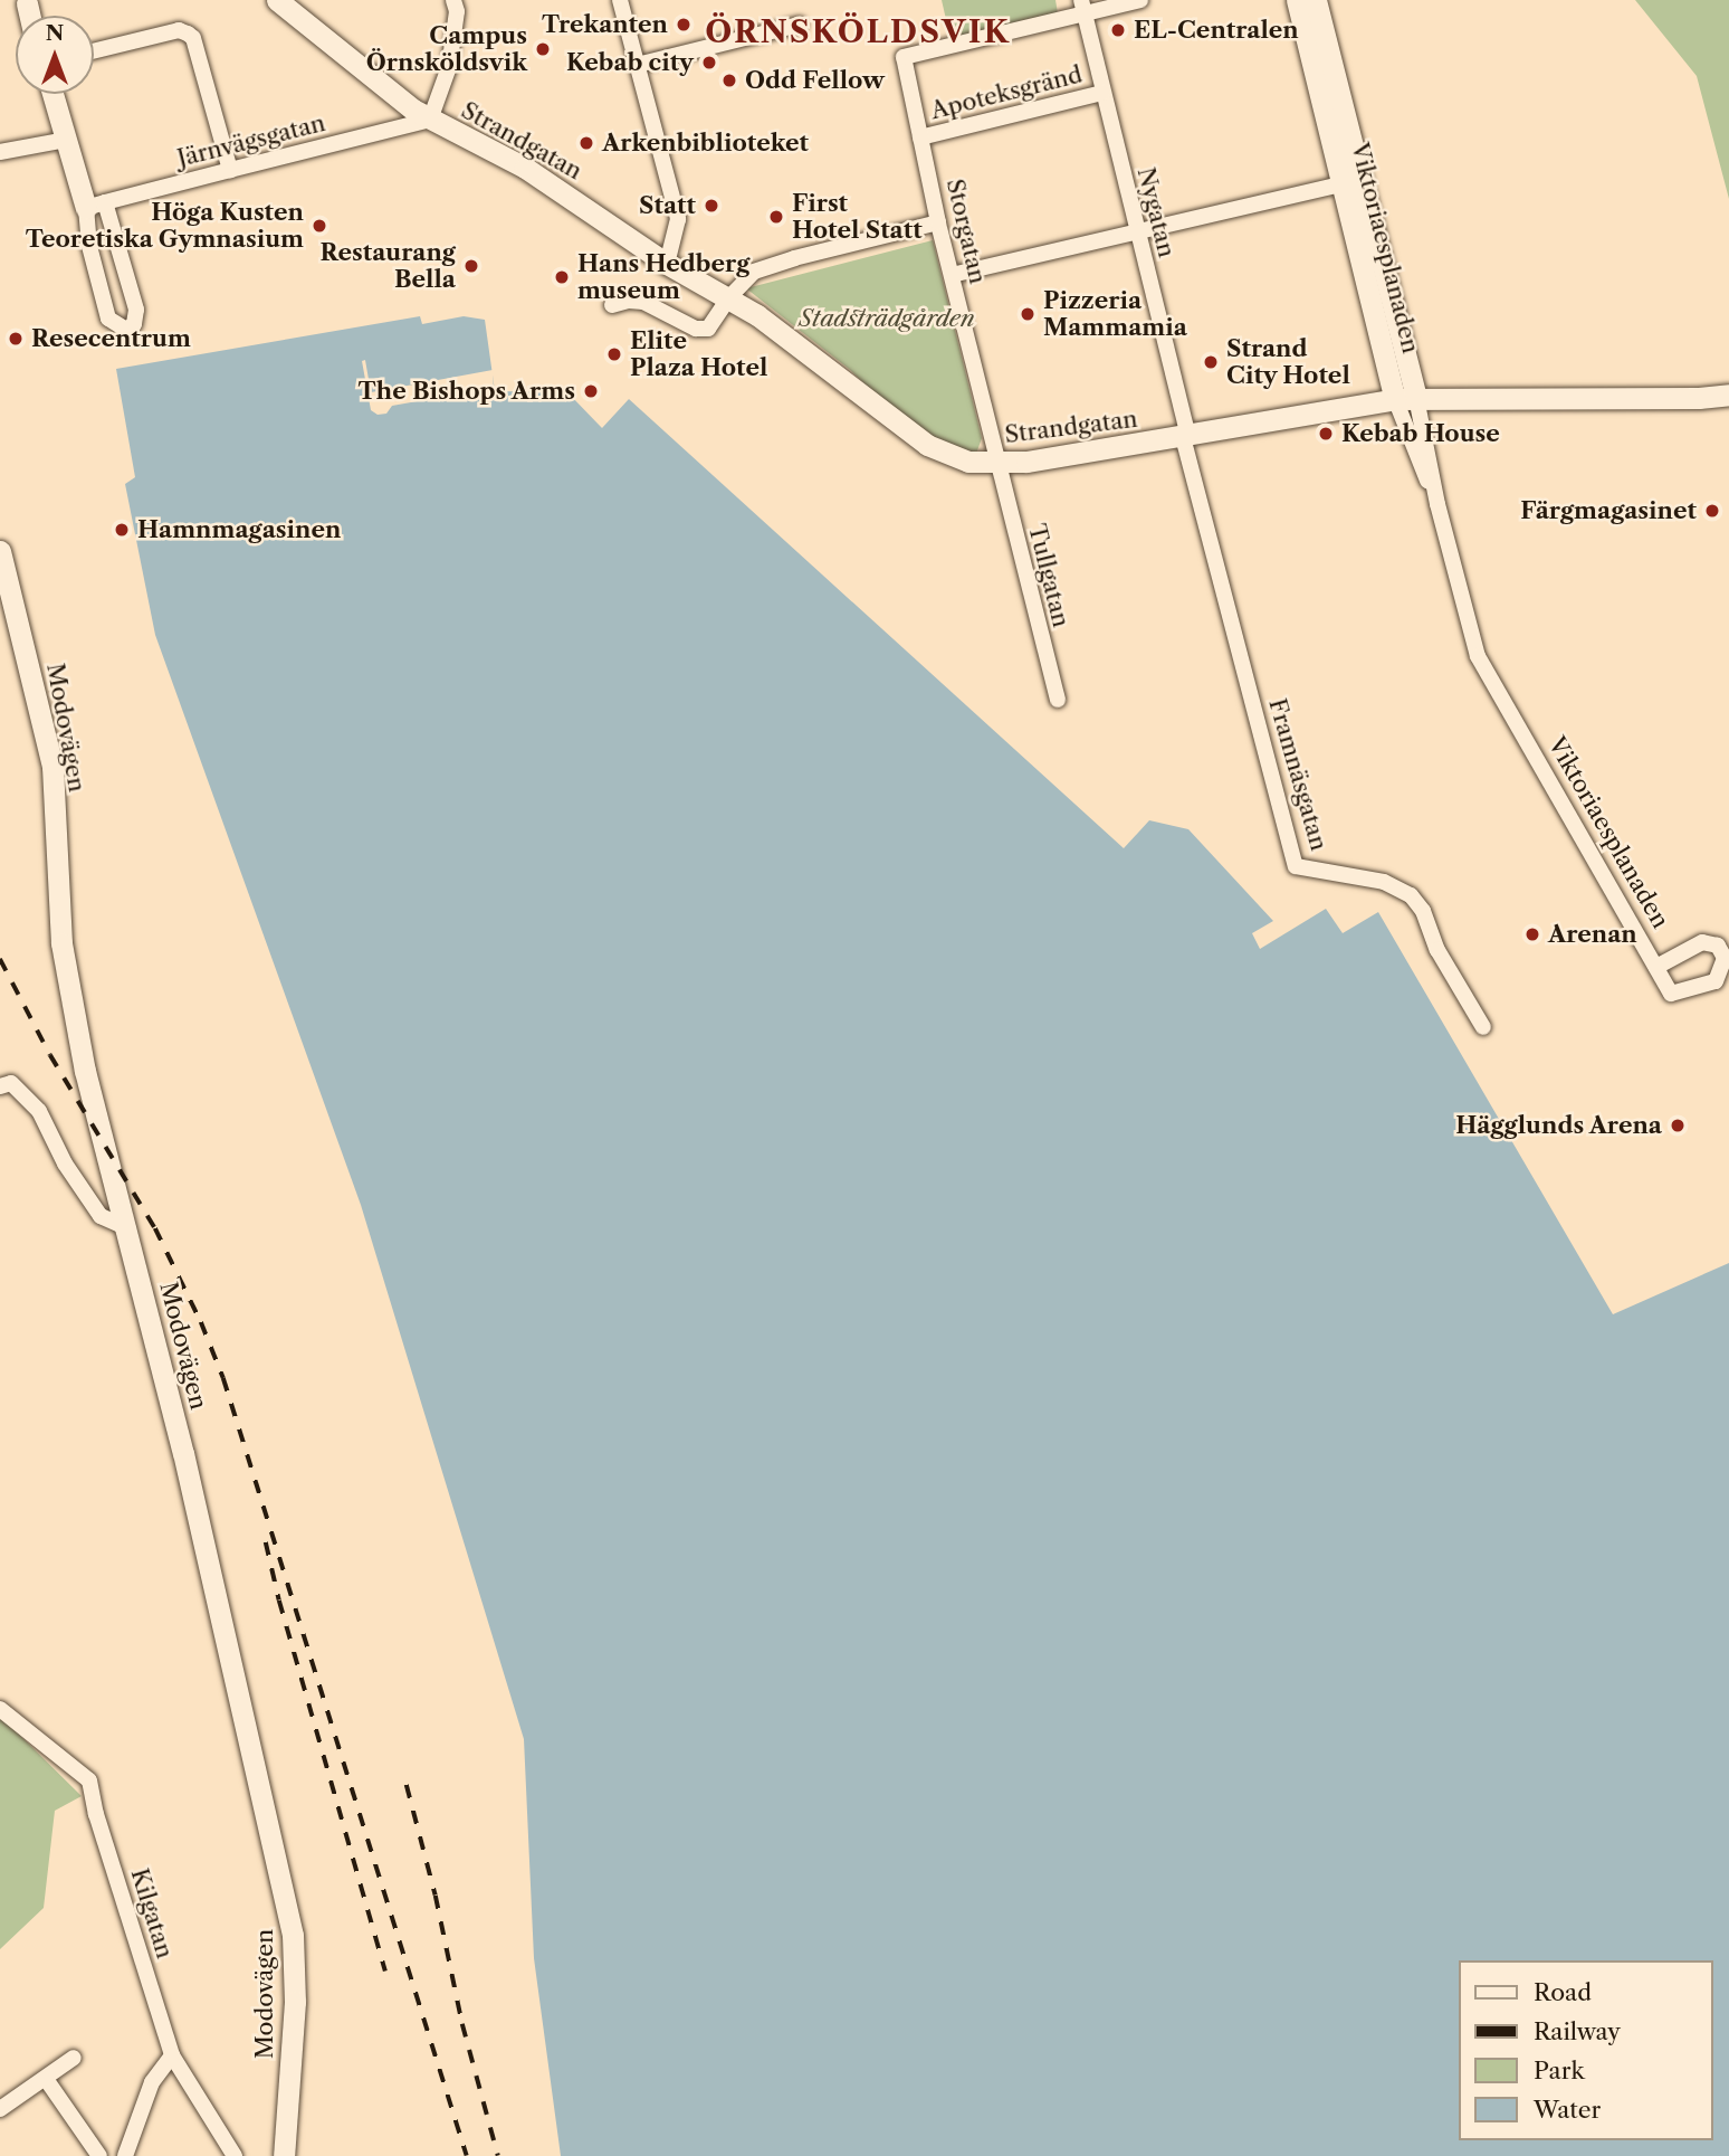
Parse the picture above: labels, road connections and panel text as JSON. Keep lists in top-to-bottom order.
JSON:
{
  "streets": {
    "main road": ["Strandgatan", "Viktoriaesplanaden", "Modovägen"],
    "street": [
      "Apoteksgränd",
      "Järnvägsgatan",
      "Nygatan",
      "Storgatan",
      "Tullgatan",
      "Framnäsgatan",
      "Kilgatan"
    ]
  },
  "crossings": [
    ["Apoteksgränd", "Nygatan"],
    ["Apoteksgränd", "Storgatan"],
    ["Järnvägsgatan", "Strandgatan"],
    ["Strandgatan", "Nygatan"],
    ["Strandgatan", "Storgatan"],
    ["Strandgatan", "Viktoriaesplanaden"],
    ["Strandgatan", "Tullgatan"],
    ["Strandgatan", "Framnäsgatan"],
    ["Nygatan", "Storgatan"],
    ["Nygatan", "Framnäsgatan"],
    ["Storgatan", "Tullgatan"]
  ],
  "districts": ["ÖRNSKÖLDSVIK"],
  "parks": ["Stadsträdgården"],
  "places": [
    "Trekanten",
    "EL-Centralen",
    "Campus Örnsköldsvik",
    "Kebab city",
    "Odd Fellow",
    "Arkenbiblioteket",
    "Statt",
    "First Hotel Statt",
    "Höga Kusten Teoretiska Gymnasium",
    "Restaurang Bella",
    "Hans Hedberg museum",
    "Pizzeria Mammamia",
    "Resecentrum",
    "Elite Plaza Hotel",
    "Strand City Hotel",
    "The Bishops Arms",
    "Kebab House",
    "Färgmagasinet",
    "Hamnmagasinen",
    "Arenan",
    "Hägglunds Arena"
  ],
  "legend": [
    "Road",
    "Railway",
    "Park",
    "Water"
  ],
  "north": "top"
}
